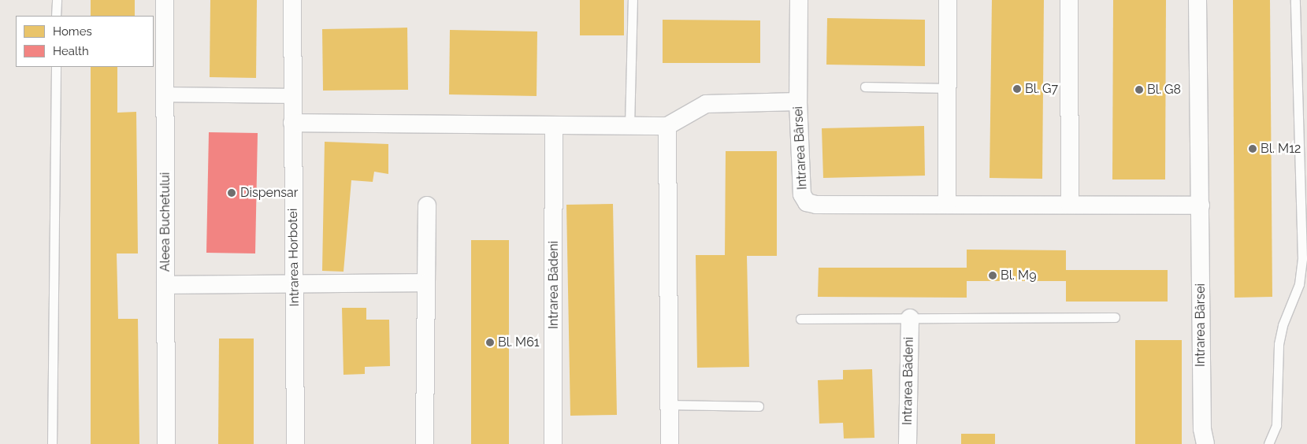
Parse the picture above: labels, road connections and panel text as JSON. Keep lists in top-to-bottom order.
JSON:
{
  "streets": {
    "street": [
      "Intrarea Bârsei",
      "Aleea Buchetului",
      "Intrarea Horbotei",
      "Intrarea Bădeni"
    ]
  },
  "places": [
    "Bl. G7",
    "Bl. G8",
    "Bl. M12",
    "Dispensar",
    "Bl. M9",
    "Bl. M61"
  ],
  "legend": ["Homes", "Health"]
}
